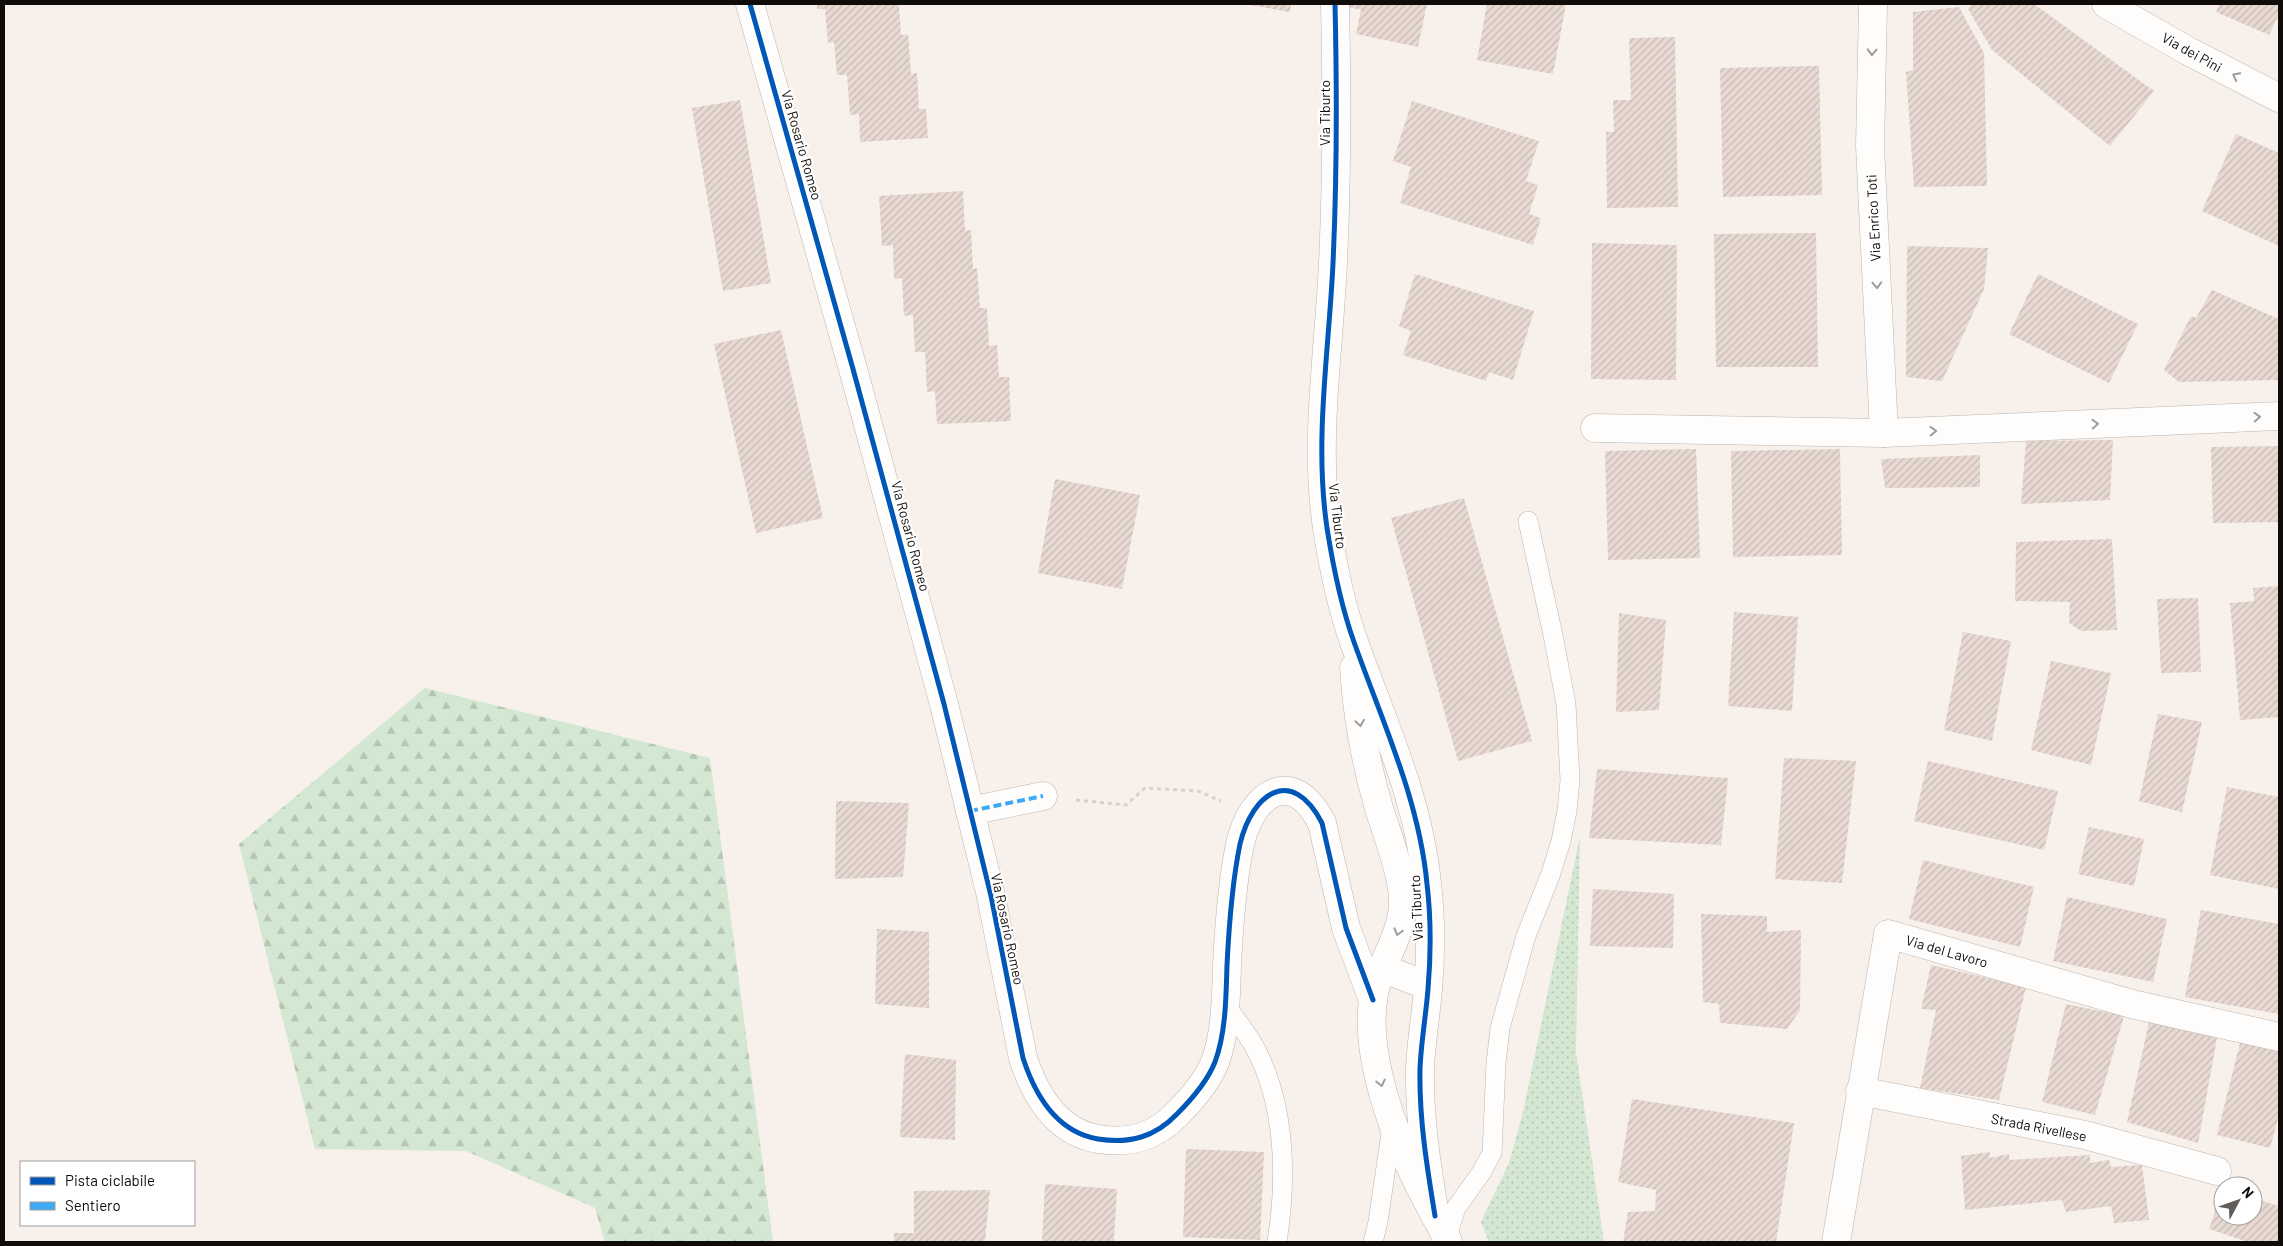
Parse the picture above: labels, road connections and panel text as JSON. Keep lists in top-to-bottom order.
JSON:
{
  "streets": {
    "street": [
      "Via dei Pini",
      "Via Tiburto",
      "Via Rosario Romeo",
      "Via Enrico Toti",
      "Via del Lavoro",
      "Strada Rivellese"
    ]
  },
  "crossings": [
    ["Via del Lavoro", "Strada Rivellese"]
  ],
  "one_way": ["Via dei Pini", "Via Enrico Toti"],
  "legend": ["Pista ciclabile", "Sentiero"],
  "north": "top right"
}
